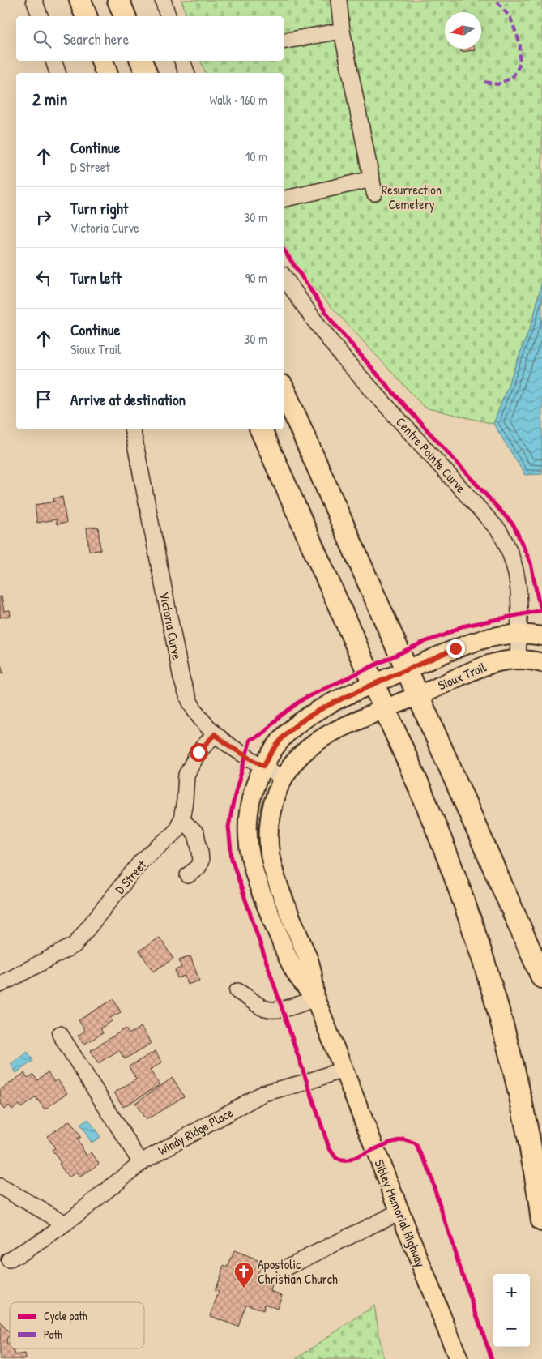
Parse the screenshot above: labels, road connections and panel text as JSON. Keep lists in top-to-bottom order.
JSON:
{
  "streets": {
    "main road": ["Sioux Trail", "Sibley Memorial Highway"],
    "street": [
      "Centre Pointe Curve",
      "Victoria Curve",
      "D Street",
      "Windy Ridge Place"
    ]
  },
  "crossings": [
    ["Centre Pointe Curve", "Sioux Trail"],
    ["Victoria Curve", "Sioux Trail"],
    ["Victoria Curve", "D Street"],
    ["Sioux Trail", "Sibley Memorial Highway"],
    ["Windy Ridge Place", "Sibley Memorial Highway"]
  ],
  "parks": ["Resurrection Cemetery"],
  "places": {
    "church": ["Apostolic Christian Church"]
  },
  "legend": ["Cycle path", "Path"],
  "north": "left",
  "page": {
    "search": "Search here",
    "heading": ["2 min", "Walk · 160 m"],
    "list": [
      ["Continue", "D Street", "10 m"],
      ["Turn right", "Victoria Curve", "30 m"],
      ["Turn left", "90 m"],
      ["Continue", "Sioux Trail", "30 m"],
      "Arrive at destination"
    ],
    "map_buttons": ["+", "−"]
  }
}
